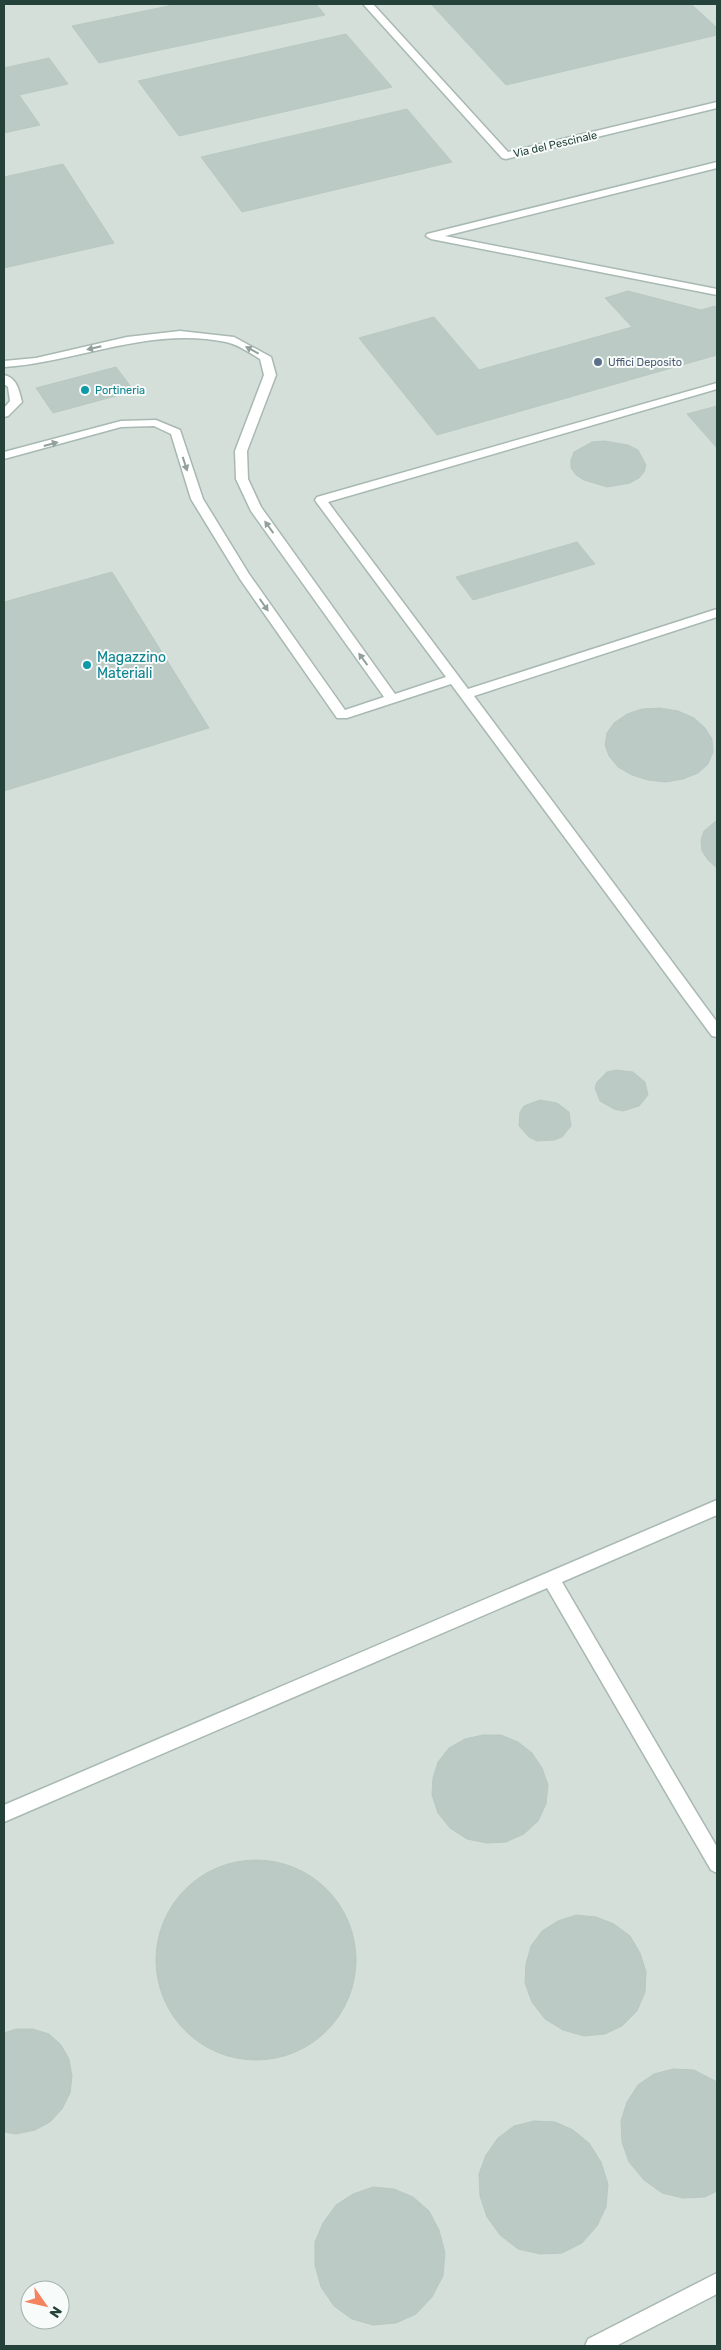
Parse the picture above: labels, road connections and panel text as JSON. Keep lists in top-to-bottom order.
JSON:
{
  "streets": {
    "street": ["Via del Pescinale"]
  },
  "places": ["Uffici Deposito", "Portineria", "Magazzino Materiali"],
  "north": "bottom right"
}
